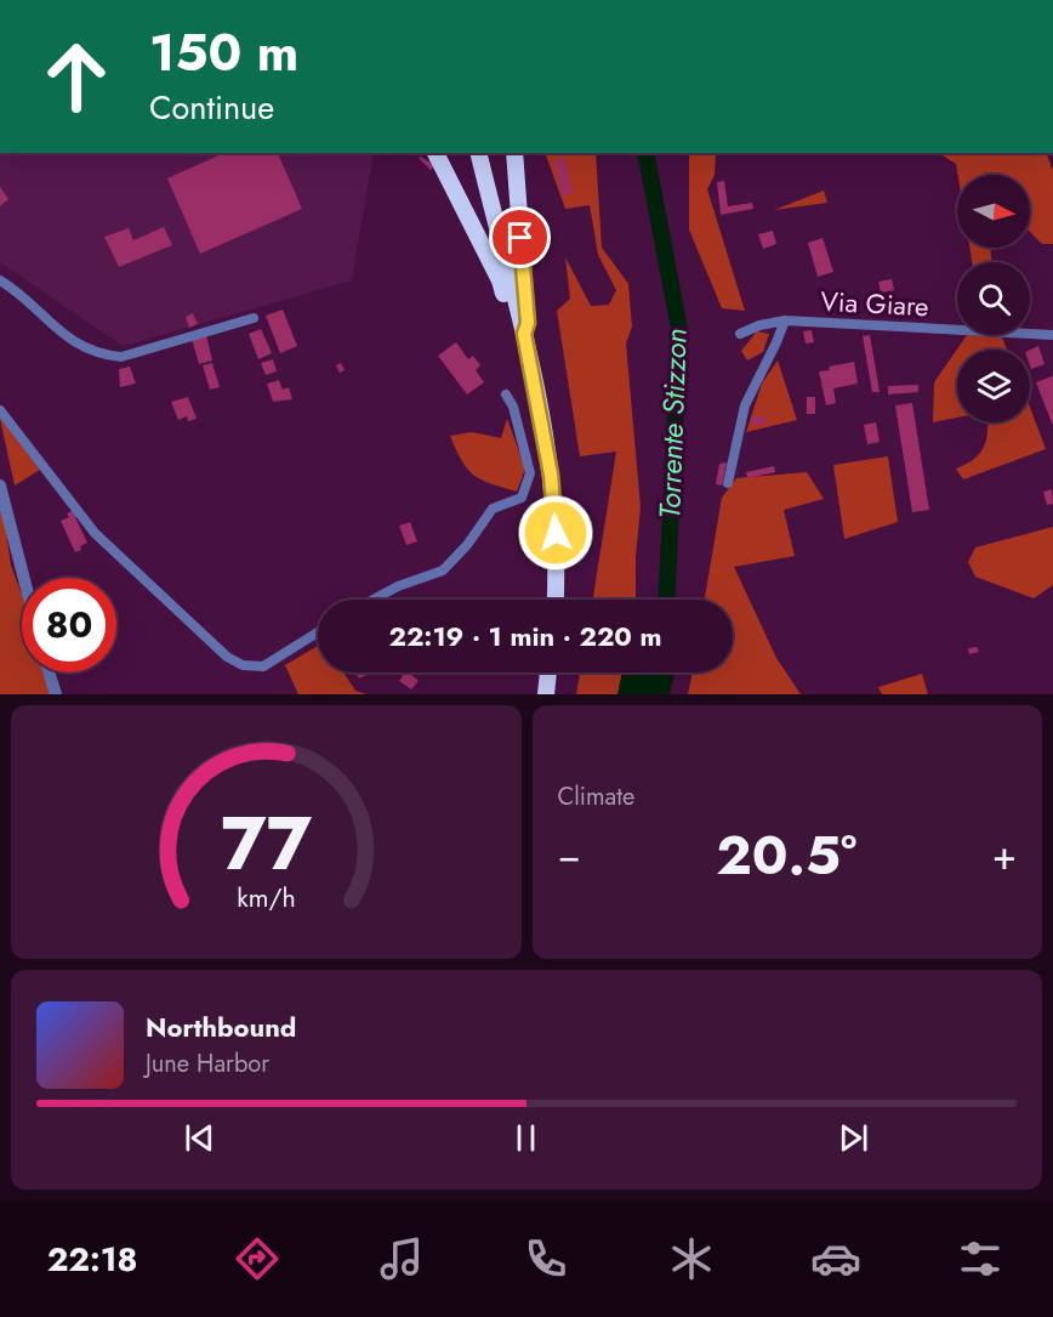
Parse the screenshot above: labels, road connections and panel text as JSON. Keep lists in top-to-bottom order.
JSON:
{
  "streets": {
    "street": ["Via Giare"]
  },
  "water": ["Torrente Stizzon"],
  "north": "right",
  "page": {
    "turn": ["150 m", "Continue"],
    "limit": "80",
    "trip": "22:19 · 1 min · 220 m",
    "tile": "Climate",
    "heat": ["−", "20.5°", "+"],
    "song": ["Northbound", "June Harbor"],
    "tabs": "22:18",
    "gauge": ["77", "km/h"]
  }
}
